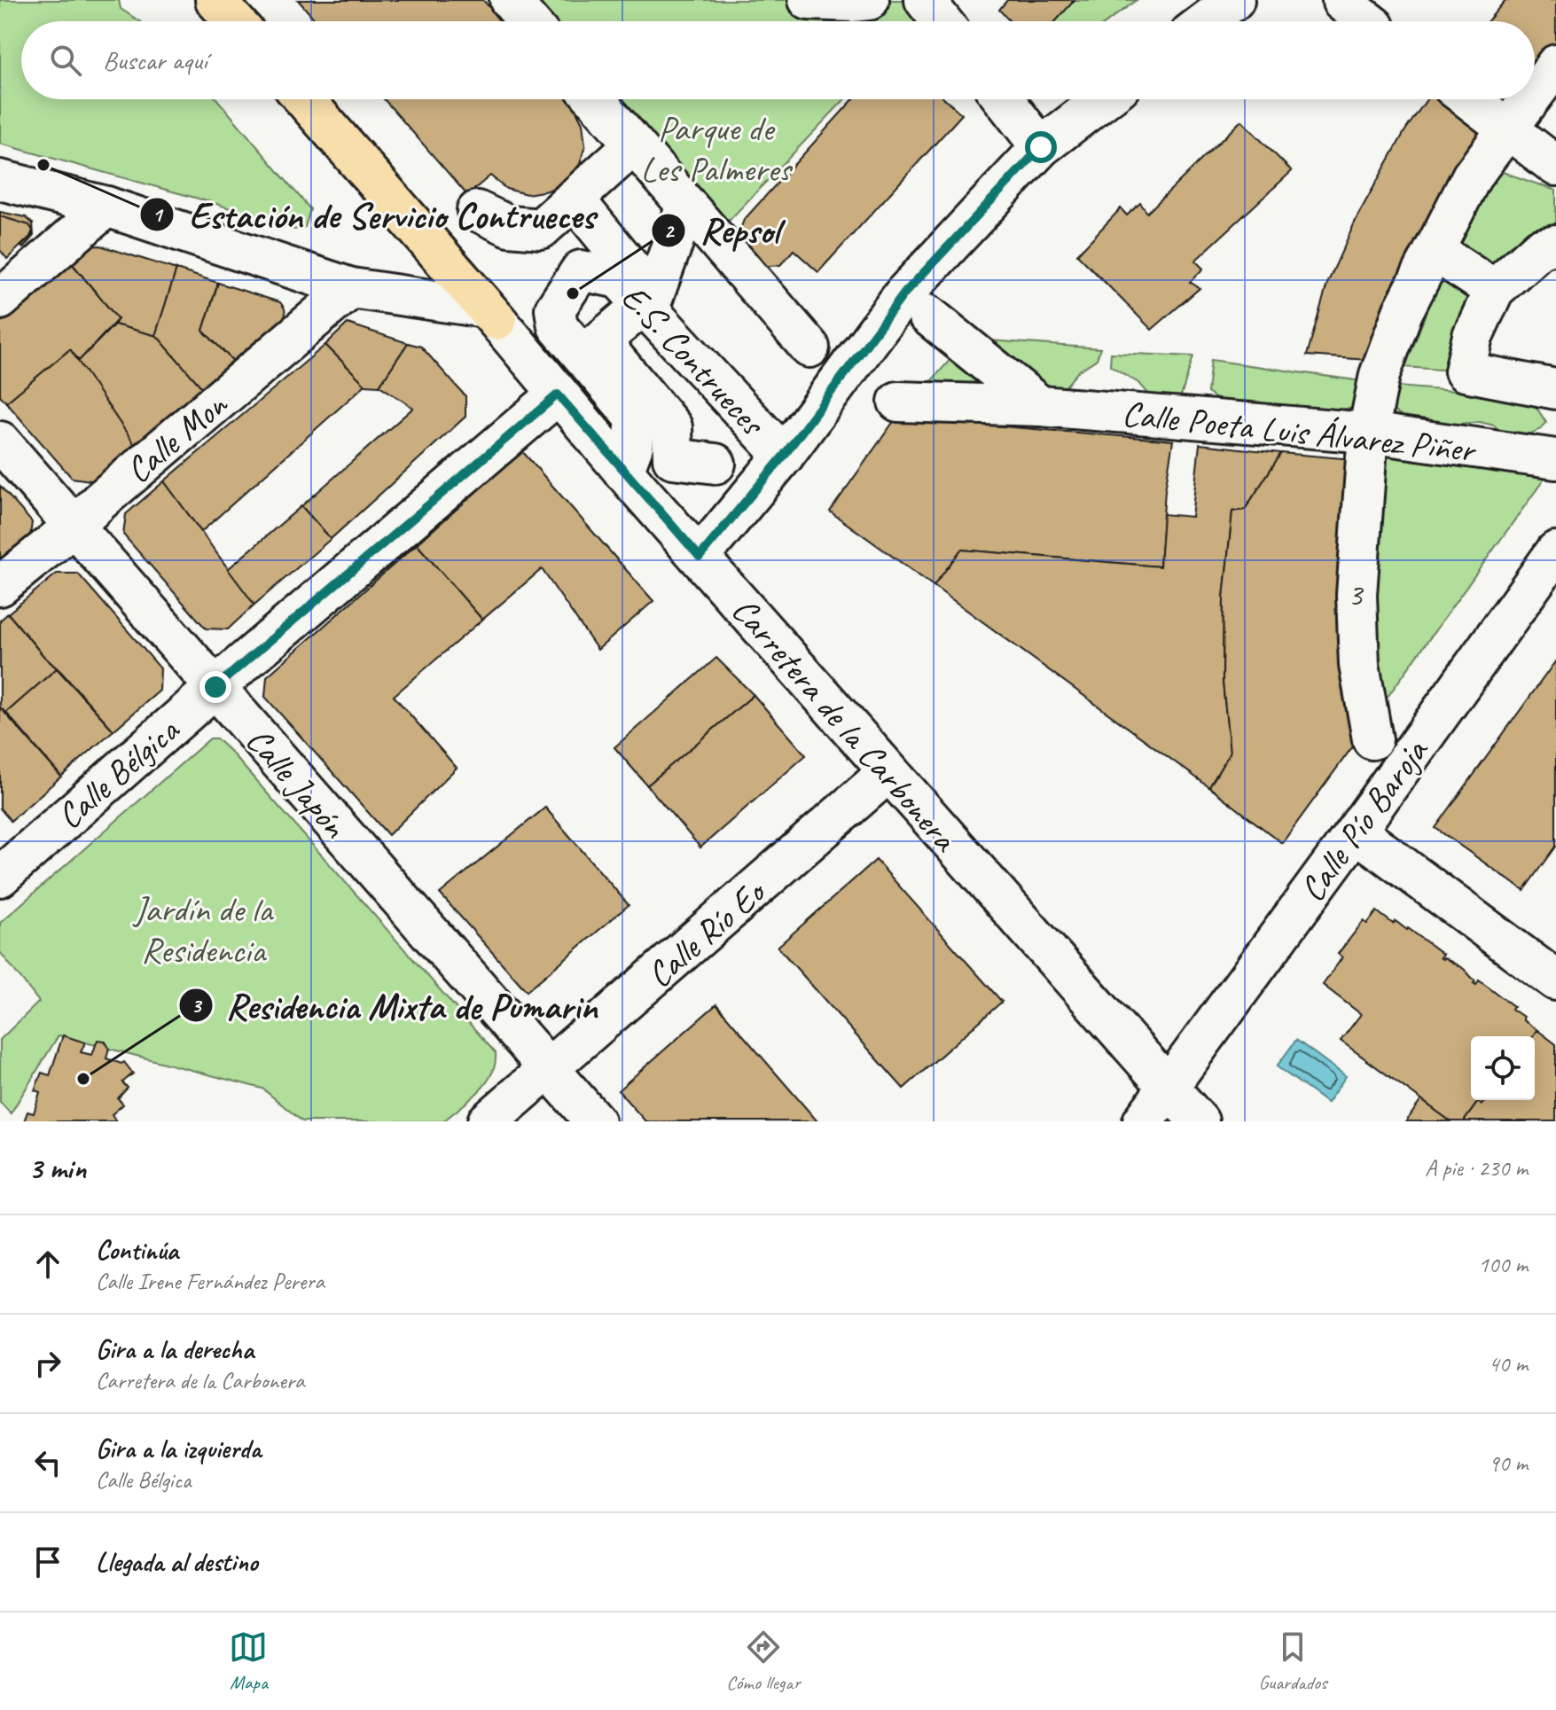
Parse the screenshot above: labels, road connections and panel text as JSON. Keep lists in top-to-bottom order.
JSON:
{
  "streets": {
    "street": [
      "E.S. Contrueces",
      "Calle Poeta Luis Álvarez Piñer",
      "Calle Mon",
      "Carretera de la Carbonera",
      "Calle Bélgica",
      "Calle Japón",
      "Calle Pío Baroja",
      "Calle Río Eo"
    ]
  },
  "crossings": [
    ["E.S. Contrueces", "Carretera de la Carbonera"],
    ["Calle Mon", "Calle Japón"],
    ["Carretera de la Carbonera", "Calle Bélgica"],
    ["Carretera de la Carbonera", "Calle Pío Baroja"],
    ["Carretera de la Carbonera", "Calle Río Eo"],
    ["Calle Bélgica", "Calle Japón"],
    ["Calle Japón", "Calle Río Eo"]
  ],
  "parks": ["Parque de Les Palmeres", "Jardín de la Residencia"],
  "places": ["Estación de Servicio Contrueces", "Repsol", "Residencia Mixta de Pumarin"],
  "house_numbers": ["3"],
  "page": {
    "search": "Buscar aquí",
    "heading": ["3 min", "A pie · 230 m"],
    "list": [
      ["Continúa", "Calle Irene Fernández Perera", "100 m"],
      ["Gira a la derecha", "Carretera de la Carbonera", "40 m"],
      ["Gira a la izquierda", "Calle Bélgica", "90 m"],
      "Llegada al destino"
    ],
    "nav": ["Mapa", "Cómo llegar", "Guardados"]
  }
}
